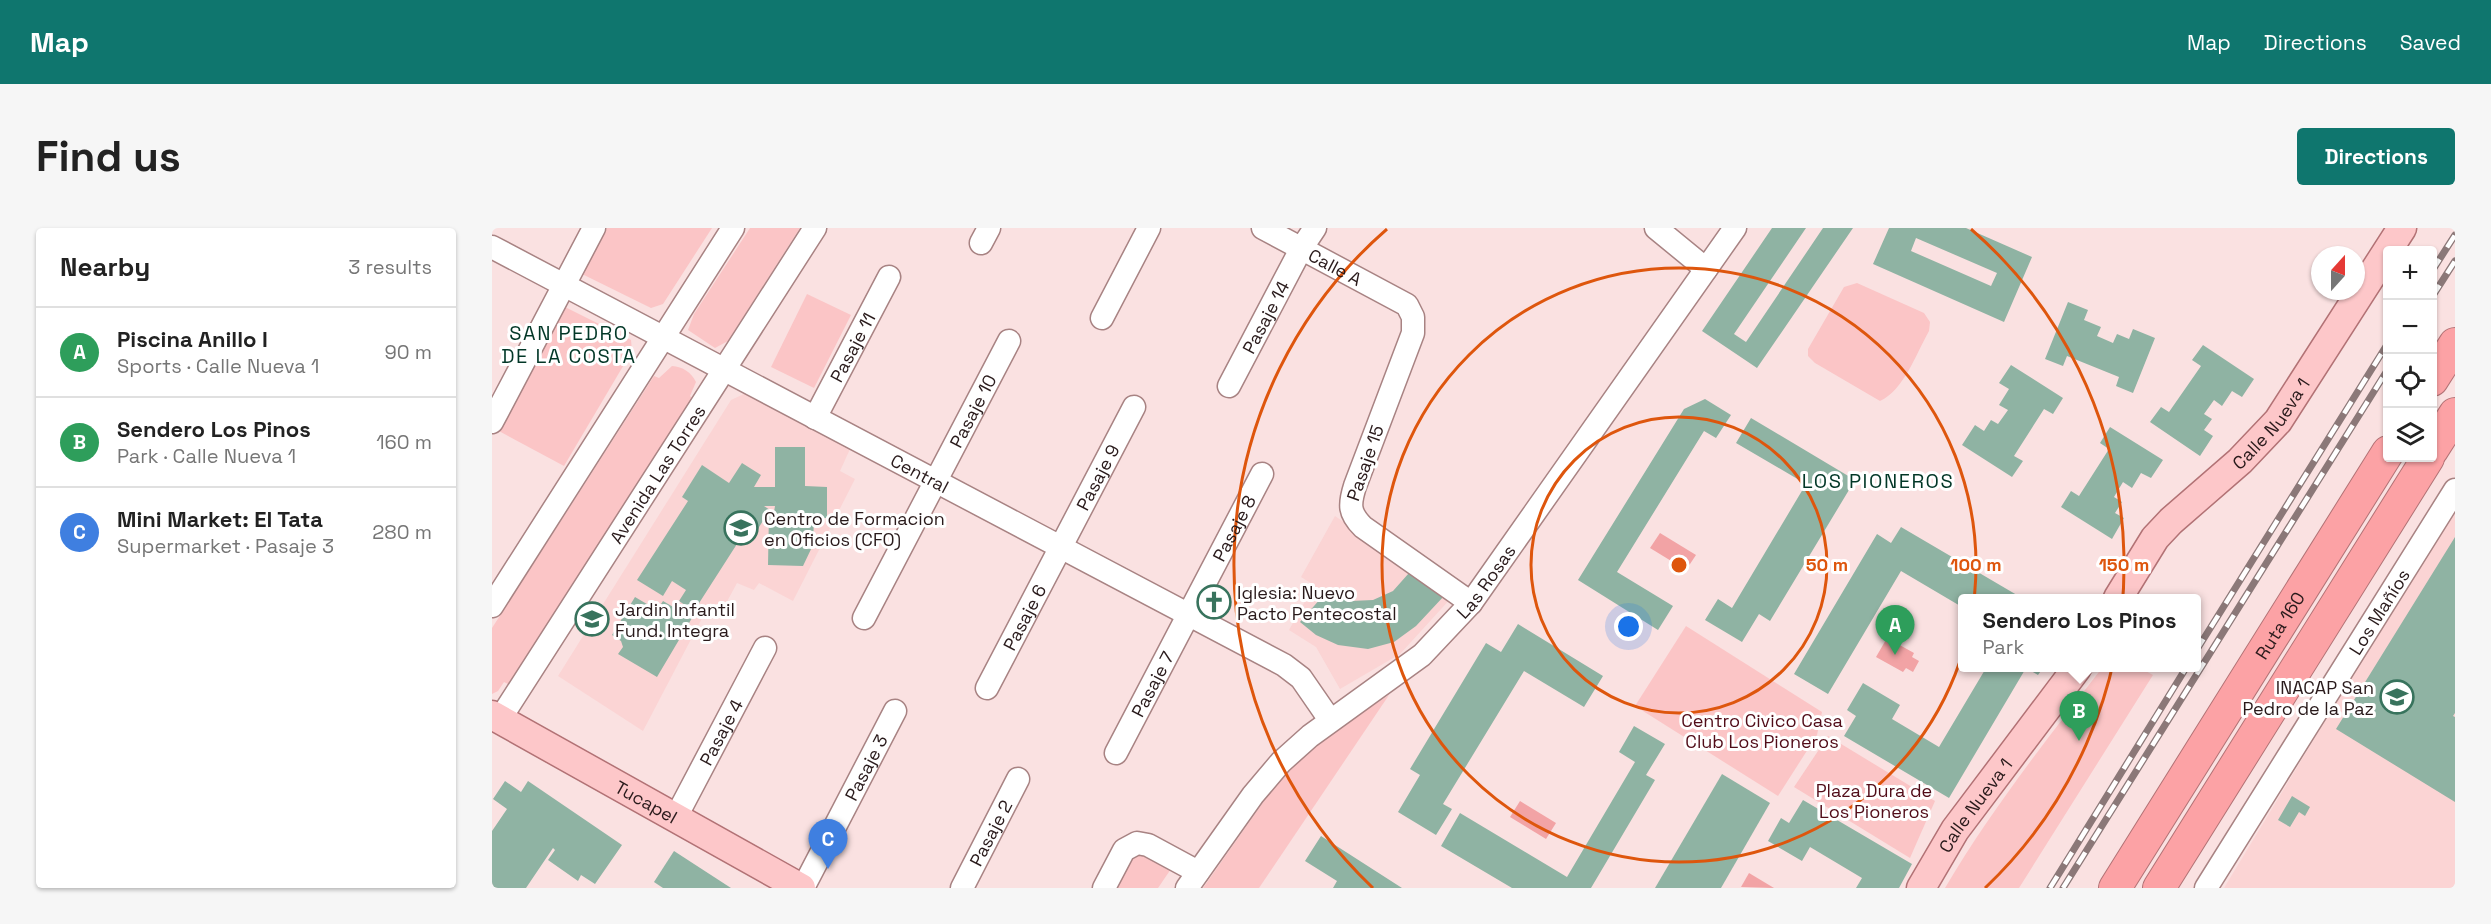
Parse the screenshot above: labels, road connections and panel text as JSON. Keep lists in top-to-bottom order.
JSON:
{
  "streets": {
    "highway": ["Ruta 160"],
    "main road": ["Calle Nueva 1", "Tucapel"],
    "street": [
      "Calle A",
      "Pasaje 14",
      "Pasaje 11",
      "Pasaje 10",
      "Pasaje 15",
      "Avenida Las Torres",
      "Central",
      "Pasaje 9",
      "Pasaje 8",
      "Las Rosas",
      "Los Mañíos",
      "Pasaje 6",
      "Pasaje 7",
      "Pasaje 4",
      "Pasaje 3",
      "Pasaje 2"
    ]
  },
  "crossings": [
    ["Calle A", "Pasaje 14"],
    ["Calle A", "Pasaje 15"],
    ["Pasaje 11", "Central"],
    ["Pasaje 10", "Central"],
    ["Pasaje 15", "Las Rosas"],
    ["Avenida Las Torres", "Central"],
    ["Avenida Las Torres", "Tucapel"],
    ["Central", "Pasaje 9"],
    ["Central", "Pasaje 8"],
    ["Central", "Las Rosas"],
    ["Central", "Pasaje 6"],
    ["Central", "Pasaje 7"],
    ["Pasaje 9", "Pasaje 6"],
    ["Pasaje 8", "Pasaje 7"],
    ["Pasaje 4", "Tucapel"],
    ["Pasaje 3", "Tucapel"]
  ],
  "districts": ["SAN PEDRO DE LA COSTA", "LOS PIONEROS"],
  "parks": ["Centro Civico Casa Club Los Pioneros", "Plaza Dura de Los Pioneros"],
  "places": {
    "school or university": ["Centro de Formacion en Oficios (CFO)", "Jardin Infantil Fund. Integra", "INACAP San Pedro de la Paz"],
    "church": ["Iglesia: Nuevo Pacto Pentecostal"]
  },
  "north": "top",
  "page": {
    "header": "Map",
    "nav": ["Map", "Directions", "Saved"],
    "buttons": "Directions",
    "title": "Find us",
    "heading": ["Nearby", "3 results"],
    "map_buttons": ["+", "−"],
    "list": [
      {
        "mark": "A",
        "name": "Piscina Anillo I",
        "note": "Sports · Calle Nueva 1",
        "value": "90 m"
      },
      {
        "mark": "B",
        "name": "Sendero Los Pinos",
        "note": "Park · Calle Nueva 1",
        "value": "160 m"
      },
      {
        "mark": "C",
        "name": "Mini Market: El Tata",
        "note": "Supermarket · Pasaje 3",
        "value": "280 m"
      }
    ],
    "popup": ["Sendero Los Pinos", "Park"],
    "pins": ["A", "B", "C"]
  },
  "rings": ["50 m", "100 m", "150 m"]
}
